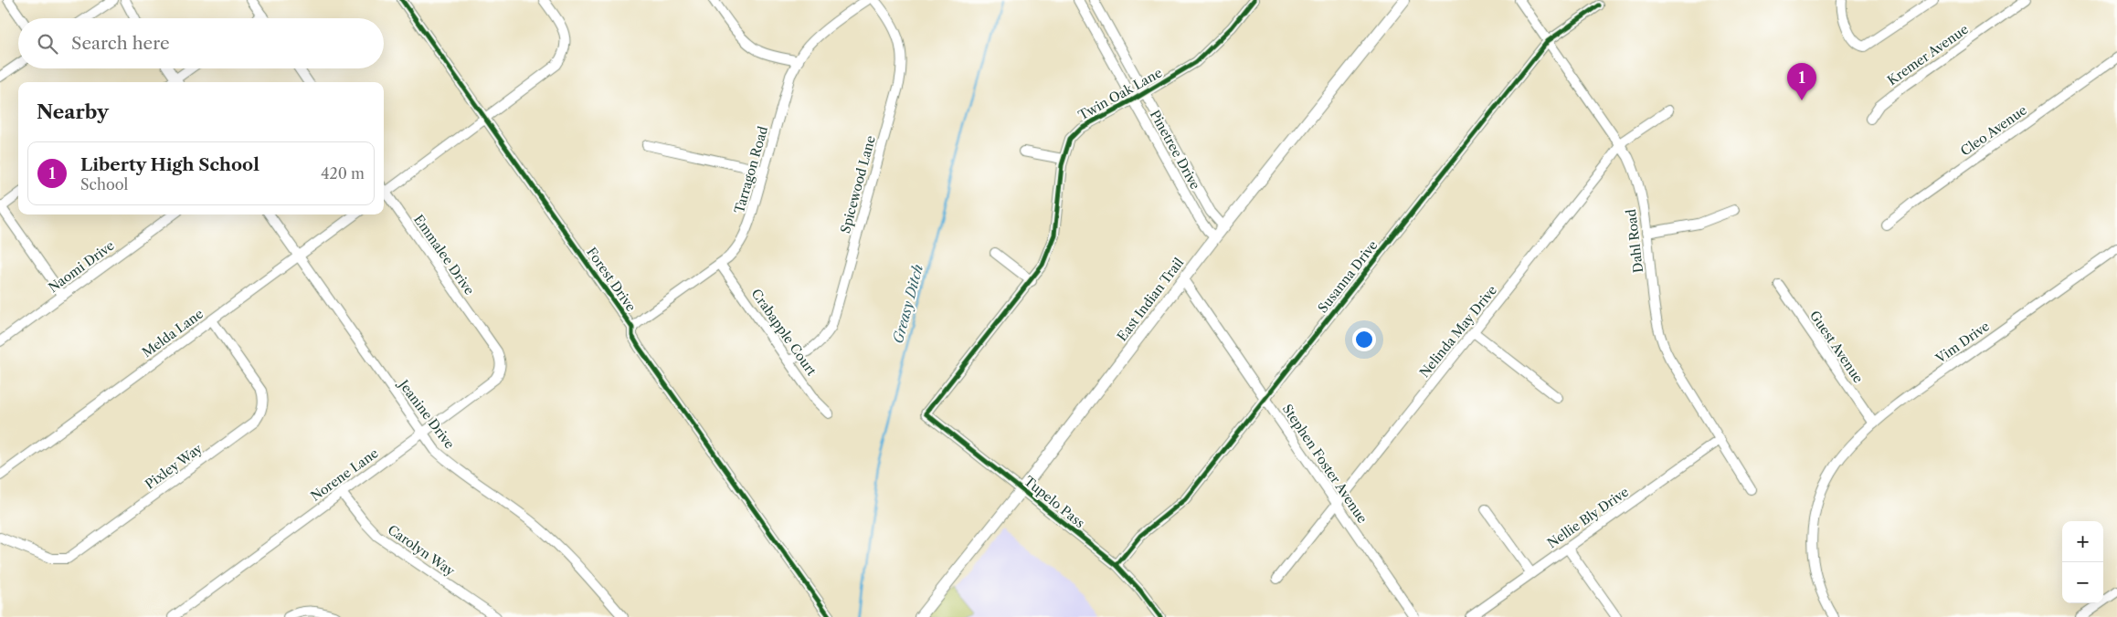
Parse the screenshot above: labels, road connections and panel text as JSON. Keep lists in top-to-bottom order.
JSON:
{
  "streets": {
    "main road": ["East Indian Trail"],
    "street": [
      "Kremer Avenue",
      "Twin Oak Lane",
      "Cleo Avenue",
      "Pinetree Drive",
      "Tarragon Road",
      "Spicewood Lane",
      "Dahl Road",
      "Emmalee Drive",
      "Naomi Drive",
      "Susanna Drive",
      "Forest Drive",
      "Nelinda May Drive",
      "Crabapple Court",
      "Melda Lane",
      "Vim Drive",
      "Guest Avenue",
      "Jeanine Drive",
      "Stephen Foster Avenue",
      "Pixley Way",
      "Norene Lane",
      "Tupelo Pass",
      "Nellie Bly Drive",
      "Carolyn Way"
    ]
  },
  "crossings": [
    ["Twin Oak Lane", "Pinetree Drive"],
    ["Twin Oak Lane", "Tupelo Pass"],
    ["Pinetree Drive", "East Indian Trail"],
    ["Tarragon Road", "Forest Drive"],
    ["Tarragon Road", "Crabapple Court"],
    ["Spicewood Lane", "Crabapple Court"],
    ["Dahl Road", "Susanna Drive"],
    ["Dahl Road", "Nelinda May Drive"],
    ["Dahl Road", "Nellie Bly Drive"],
    ["Emmalee Drive", "Norene Lane"],
    ["Susanna Drive", "Stephen Foster Avenue"],
    ["Susanna Drive", "Tupelo Pass"],
    ["East Indian Trail", "Stephen Foster Avenue"],
    ["East Indian Trail", "Tupelo Pass"],
    ["Nelinda May Drive", "Stephen Foster Avenue"],
    ["Melda Lane", "Jeanine Drive"],
    ["Melda Lane", "Pixley Way"],
    ["Vim Drive", "Guest Avenue"],
    ["Jeanine Drive", "Norene Lane"],
    ["Norene Lane", "Carolyn Way"]
  ],
  "water": ["Greasy Ditch"],
  "page": {
    "search": "Search here",
    "pins": "1",
    "heading": "Nearby",
    "list": [
      {
        "mark": "1",
        "name": "Liberty High School",
        "note": "School",
        "value": "420 m"
      }
    ],
    "map_buttons": ["+", "−"]
  }
}
